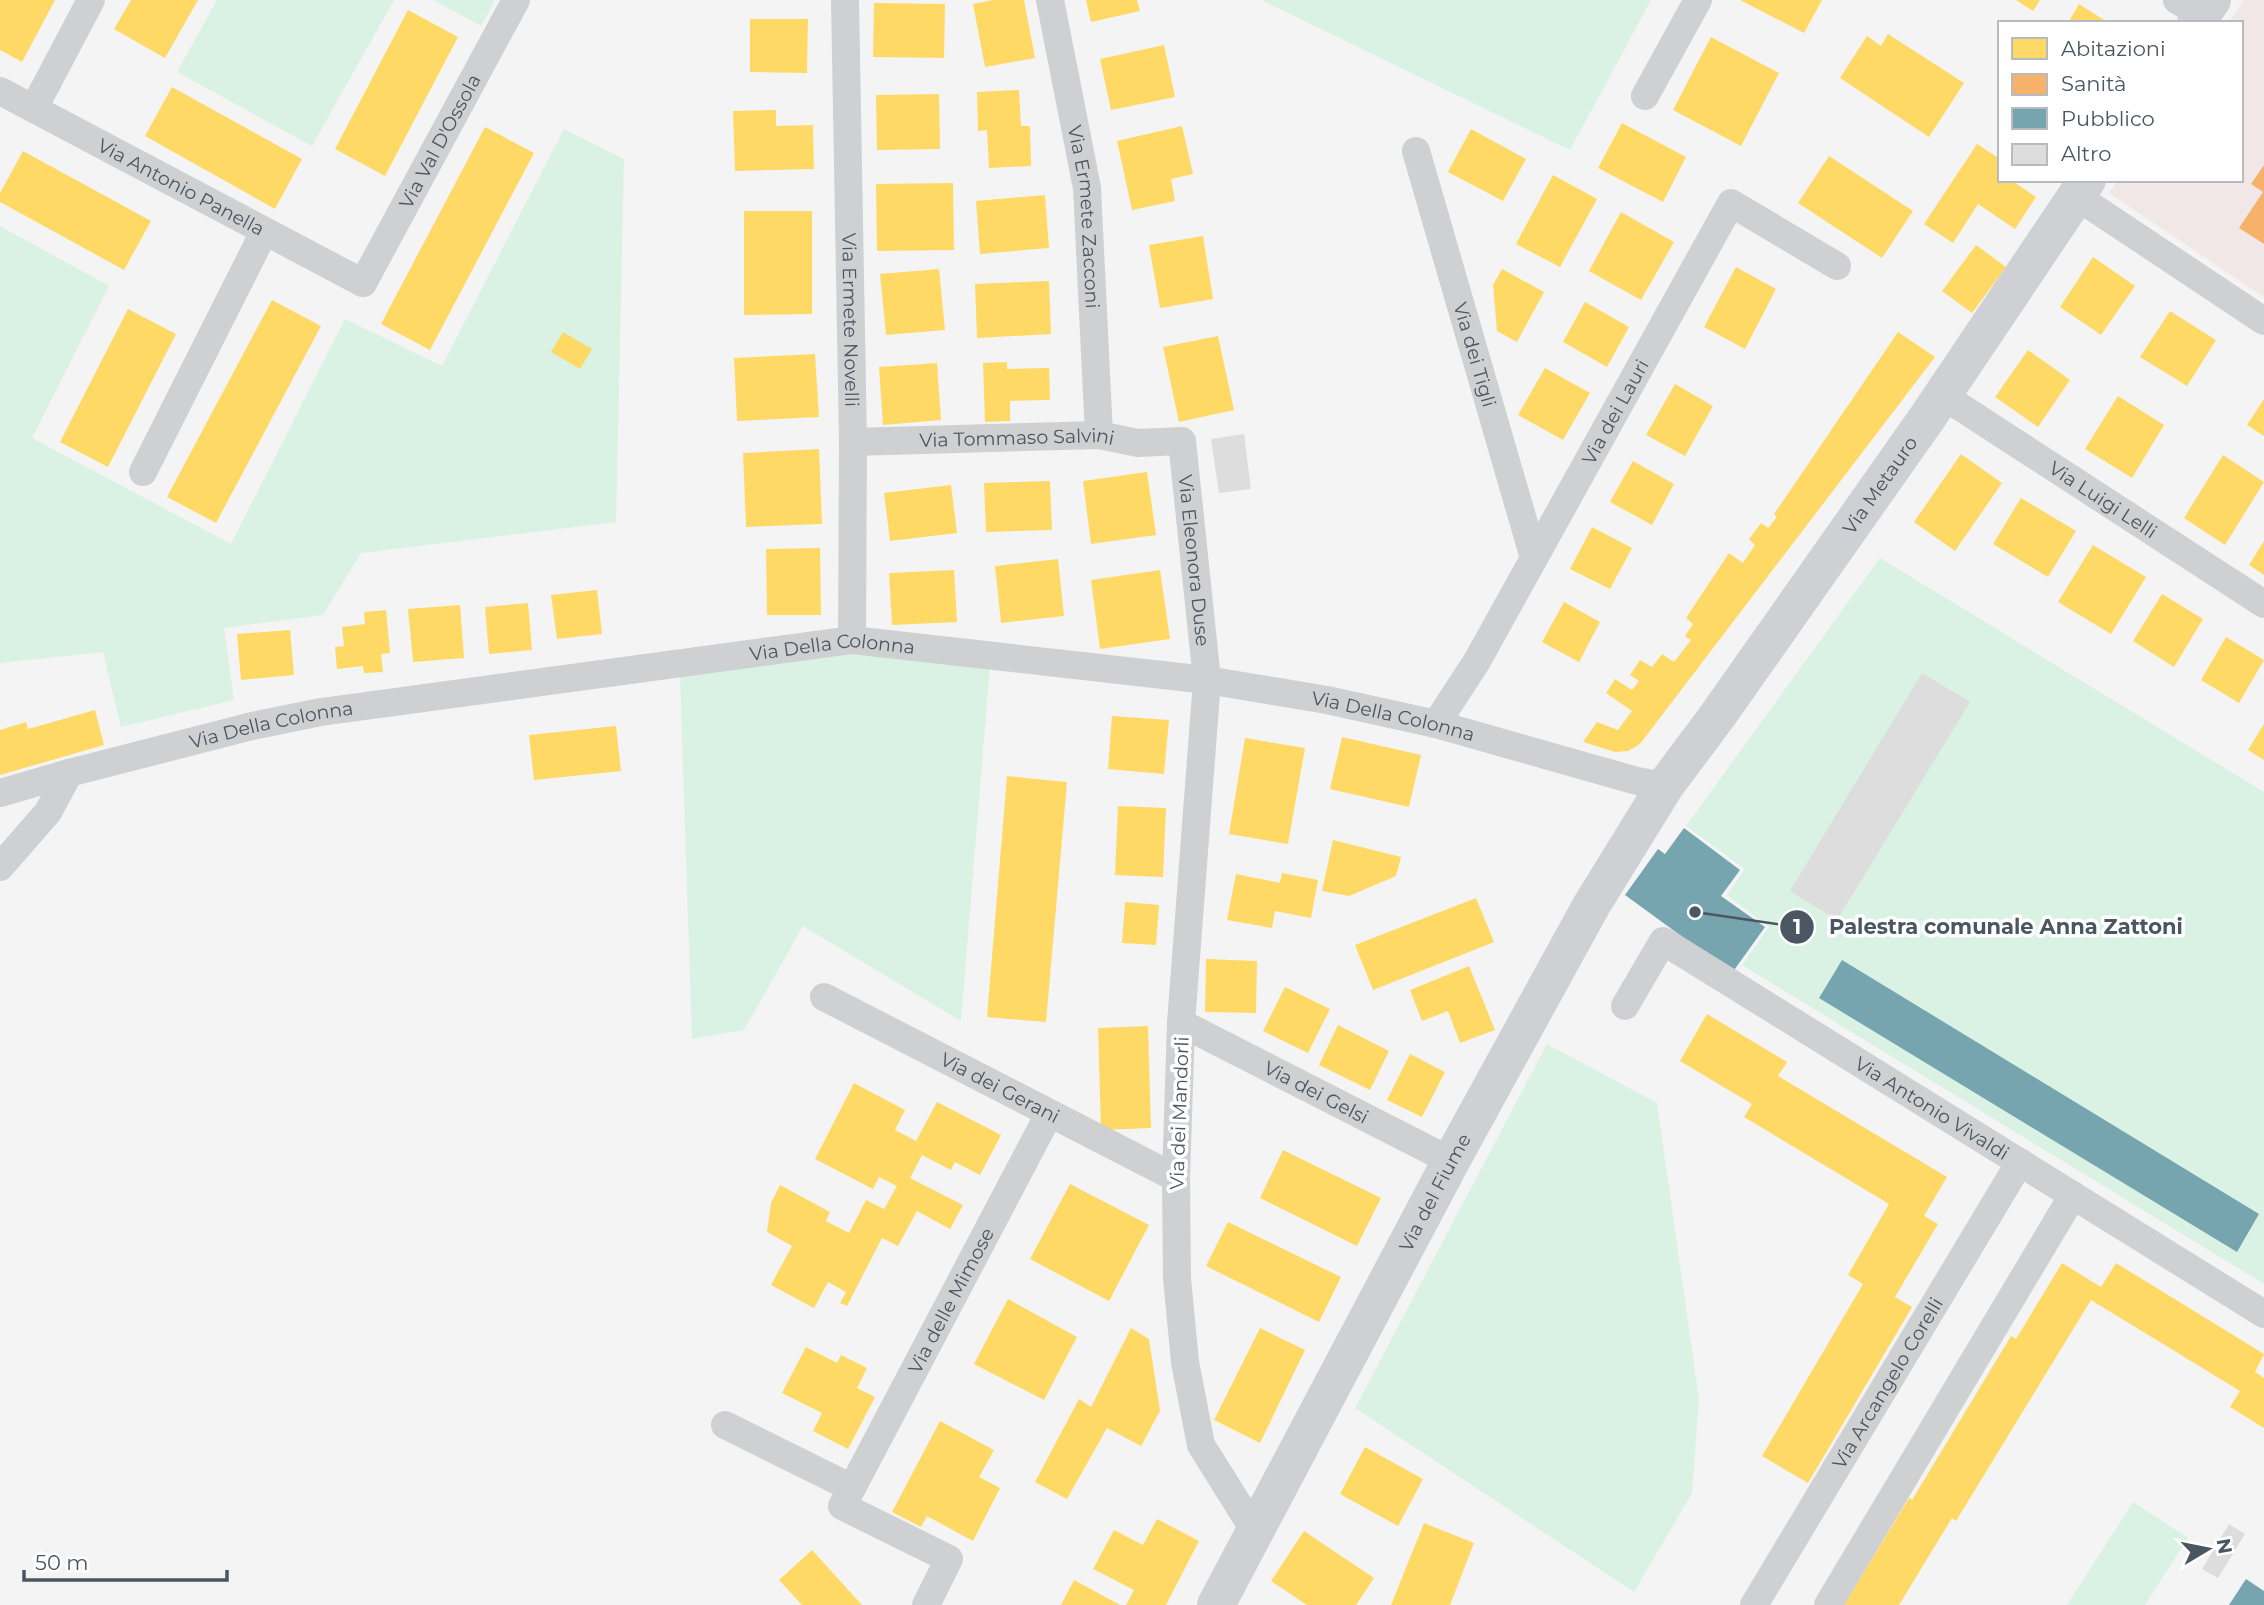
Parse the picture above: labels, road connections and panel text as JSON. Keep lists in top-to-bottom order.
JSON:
{
  "streets": {
    "street": [
      "Via Val D'Ossola",
      "Via Antonio Panella",
      "Via Ermete Zacconi",
      "Via Ermete Novelli",
      "Via dei Tigli",
      "Via dei Lauri",
      "Via Tommaso Salvini",
      "Via Metauro",
      "Via Luigi Lelli",
      "Via Eleonora Duse",
      "Via Della Colonna",
      "Via dei Gerani",
      "Via dei Gelsi",
      "Via Antonio Vivaldi",
      "Via dei Mandorli",
      "Via del Fiume",
      "Via delle Mimose",
      "Via Arcangelo Corelli"
    ]
  },
  "crossings": [
    ["Via Val D'Ossola", "Via Antonio Panella"],
    ["Via Ermete Zacconi", "Via Tommaso Salvini"],
    ["Via Ermete Novelli", "Via Tommaso Salvini"],
    ["Via Ermete Novelli", "Via Della Colonna"],
    ["Via dei Tigli", "Via dei Lauri"],
    ["Via dei Lauri", "Via Della Colonna"],
    ["Via Tommaso Salvini", "Via Eleonora Duse"],
    ["Via Metauro", "Via Luigi Lelli"],
    ["Via Metauro", "Via Della Colonna"],
    ["Via Metauro", "Via del Fiume"],
    ["Via Eleonora Duse", "Via Della Colonna"],
    ["Via Eleonora Duse", "Via dei Mandorli"],
    ["Via Della Colonna", "Via dei Mandorli"],
    ["Via Della Colonna", "Via del Fiume"],
    ["Via dei Gerani", "Via dei Mandorli"],
    ["Via dei Gerani", "Via delle Mimose"],
    ["Via dei Gelsi", "Via dei Mandorli"],
    ["Via dei Gelsi", "Via del Fiume"],
    ["Via Antonio Vivaldi", "Via Arcangelo Corelli"],
    ["Via dei Mandorli", "Via del Fiume"]
  ],
  "places": ["Palestra comunale Anna Zattoni"],
  "legend": [
    "Abitazioni",
    "Sanità",
    "Pubblico",
    "Altro"
  ],
  "scale_bar": "50 m",
  "north": "right"
}
